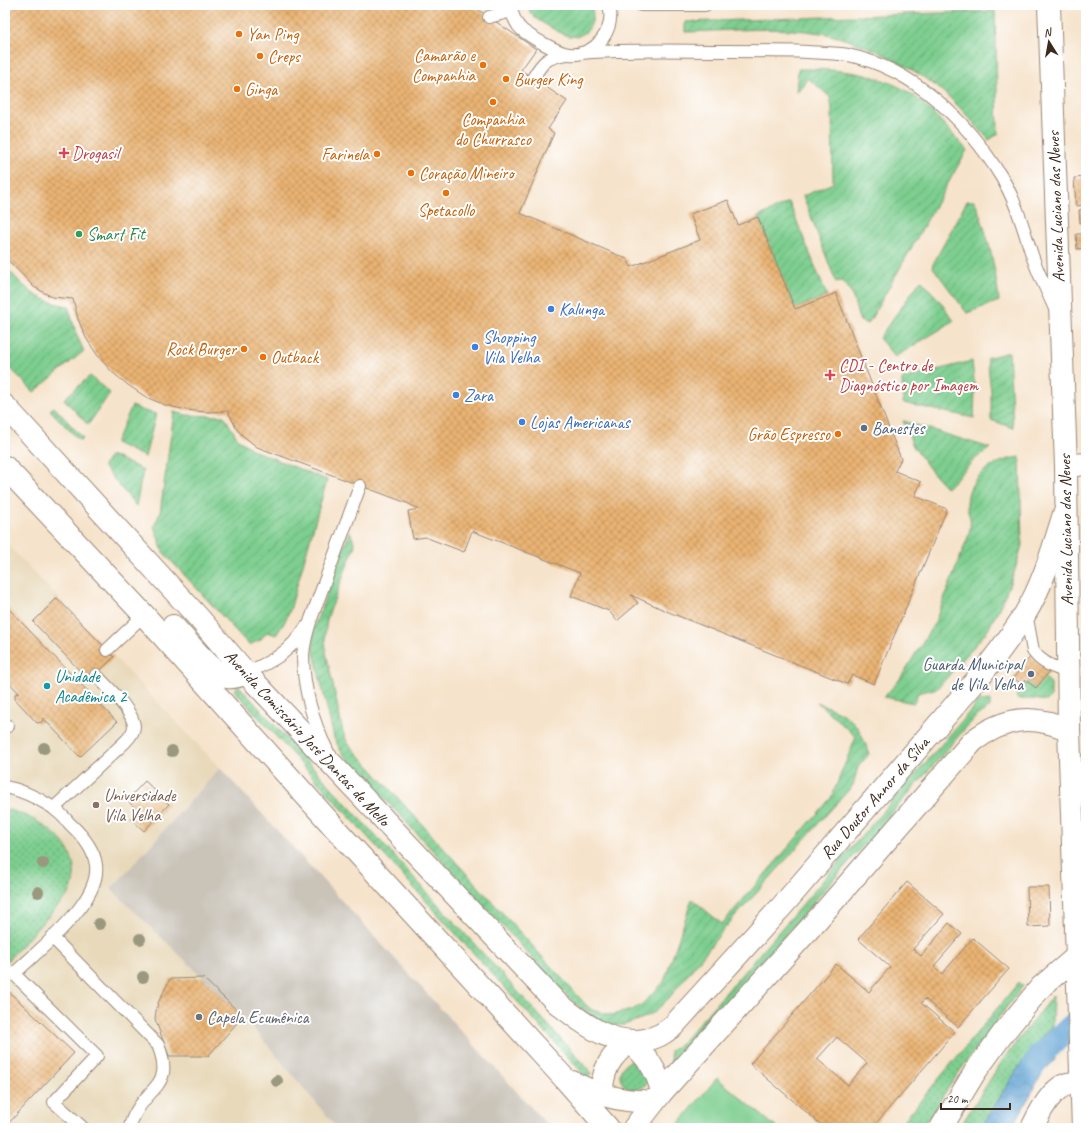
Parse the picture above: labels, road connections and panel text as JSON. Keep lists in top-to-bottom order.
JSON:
{
  "streets": {
    "main road": ["Avenida Luciano das Neves", "Avenida Comissário José Dantas de Mello", "Rua Doutor Annor da Silva"]
  },
  "crossings": [
    ["Avenida Luciano das Neves", "Rua Doutor Annor da Silva"],
    ["Avenida Comissário José Dantas de Mello", "Rua Doutor Annor da Silva"]
  ],
  "places": {
    "other": [
      "Yan Ping",
      "Creps",
      "Camarão e Companhia",
      "Burger King",
      "Ginga",
      "Companhia do Churrasco",
      "Farinela",
      "Coração Mineiro",
      "Spetacollo",
      "Smart Fit",
      "Kalunga",
      "Shopping Vila Velha",
      "Rock Burger",
      "Outback",
      "Zara",
      "Lojas Americanas",
      "Banestes",
      "Grão Espresso",
      "Guarda Municipal de Vila Velha",
      "Unidade Acadêmica 2",
      "Universidade Vila Velha",
      "Capela Ecumênica"
    ],
    "health": ["Drogasil", "CDI - Centro de Diagnóstico por Imagem"]
  },
  "scale_bar": "20 m",
  "north": "top"
}
